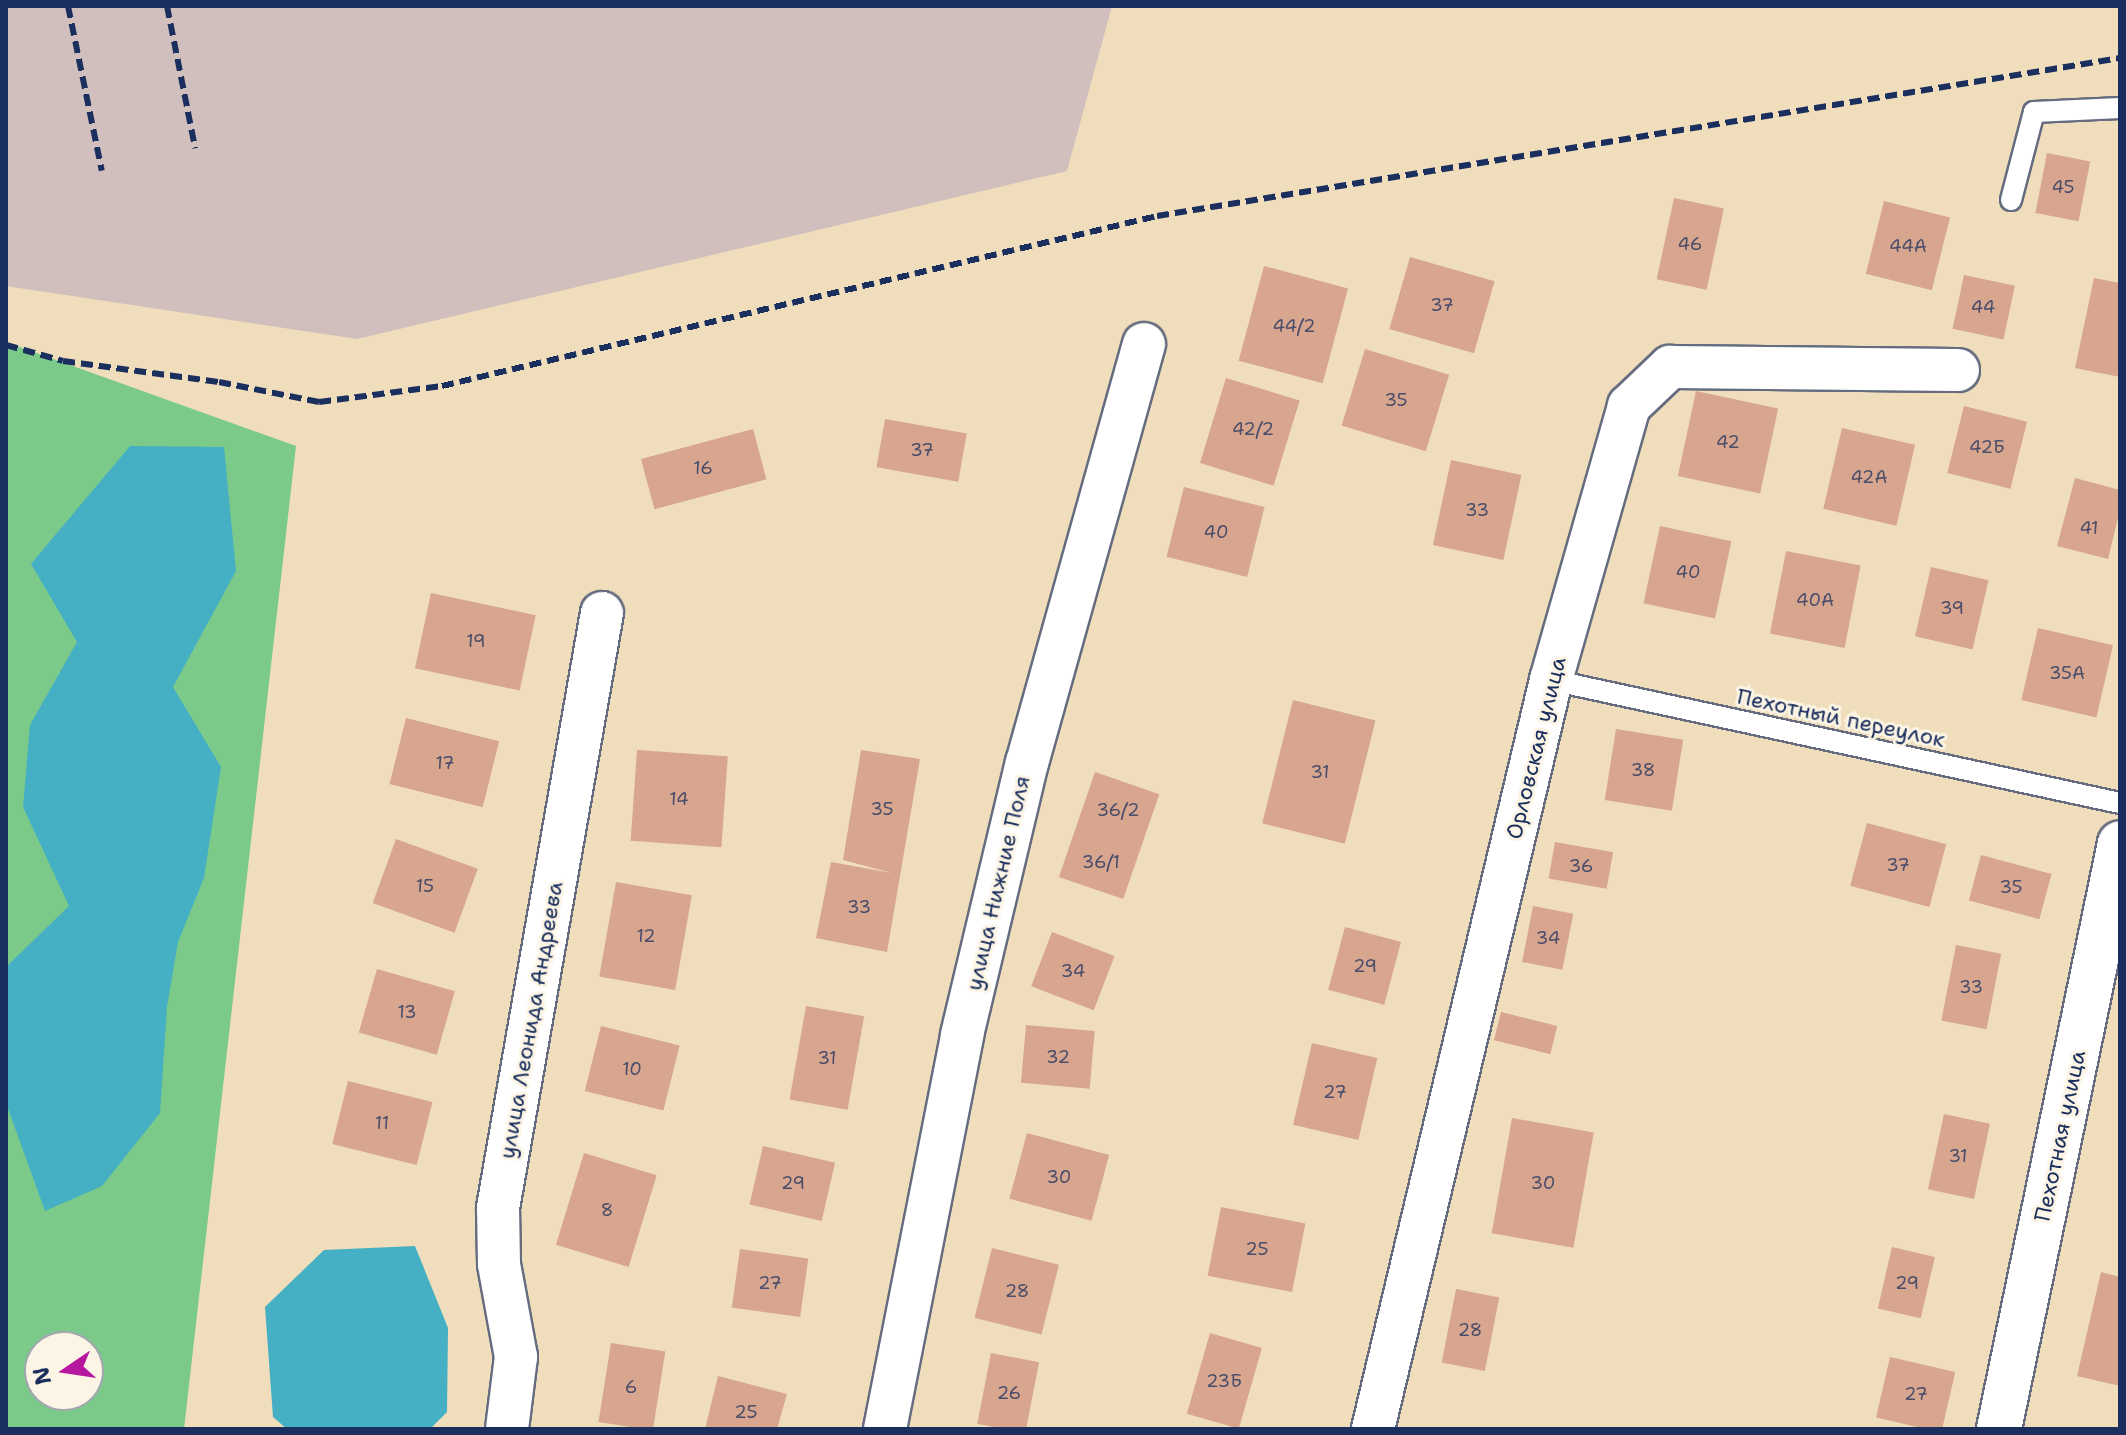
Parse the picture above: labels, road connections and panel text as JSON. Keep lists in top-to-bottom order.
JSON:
{
  "streets": {
    "street": [
      "Орловская улица",
      "улица Нижние Поля",
      "улица Леонида Андреева",
      "Пехотная улица"
    ],
    "lane": ["Пехотный переулок"]
  },
  "crossings": [
    ["Пехотный переулок", "Орловская улица"]
  ],
  "house_numbers": [
    "45",
    "46",
    "44А",
    "37",
    "44",
    "44/2",
    "35",
    "42/2",
    "42",
    "42Б",
    "37",
    "16",
    "42А",
    "33",
    "41",
    "40",
    "40",
    "40А",
    "39",
    "19",
    "35А",
    "17",
    "38",
    "31",
    "14",
    "35",
    "36/2",
    "36/1",
    "37",
    "36",
    "15",
    "35",
    "33",
    "12",
    "34",
    "29",
    "34",
    "33",
    "13",
    "32",
    "31",
    "10",
    "27",
    "11",
    "31",
    "30",
    "29",
    "30",
    "8",
    "25",
    "27",
    "29",
    "28",
    "28",
    "23Б",
    "6",
    "26",
    "27",
    "25"
  ],
  "north": "left"
}
